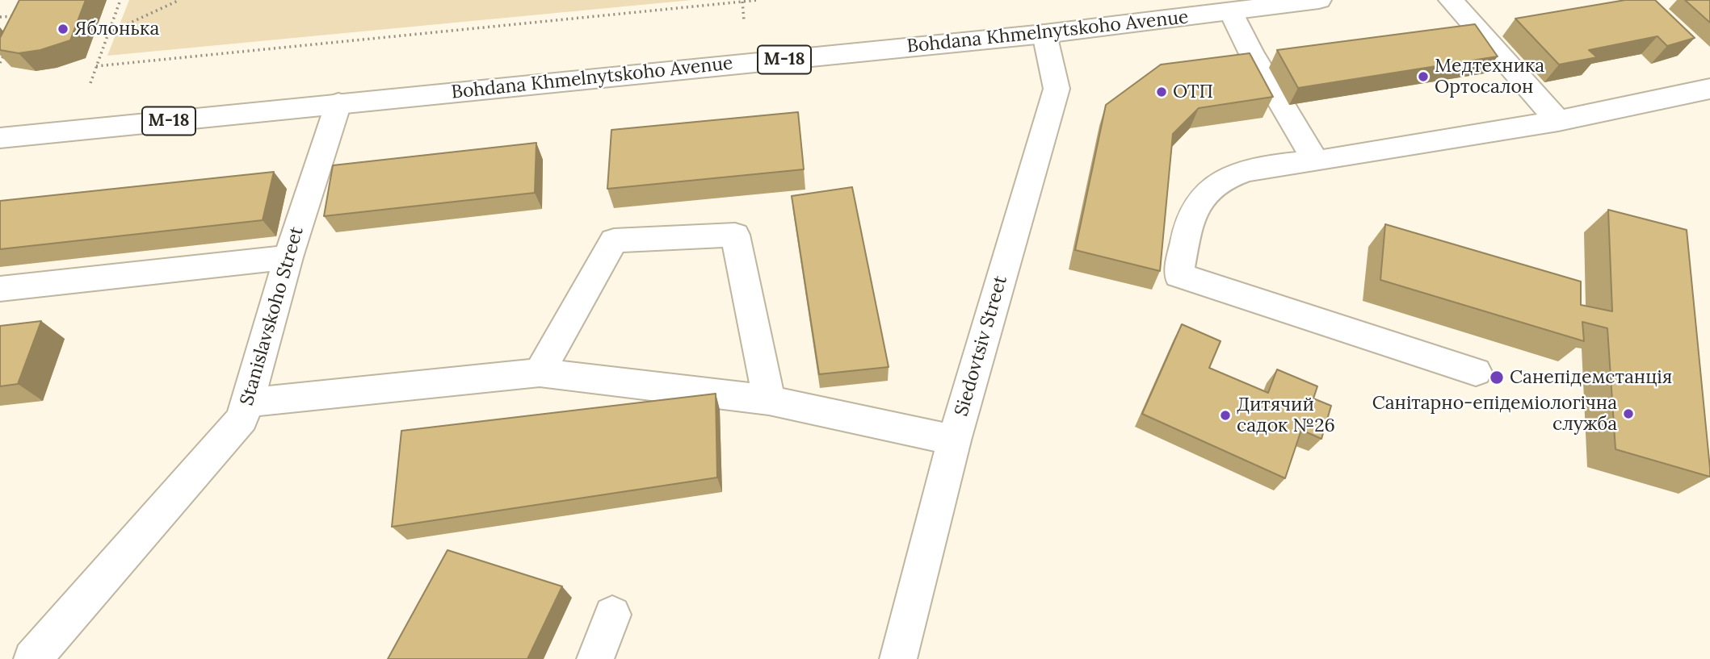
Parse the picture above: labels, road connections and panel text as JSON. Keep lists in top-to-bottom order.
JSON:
{
  "streets": {
    "main road": [
      "Bohdana Khmelnytskoho Avenue",
      "М-18",
      "Stanislavskoho Street",
      "Siedovtsiv Street"
    ]
  },
  "crossings": [
    ["Bohdana Khmelnytskoho Avenue", "Stanislavskoho Street"],
    ["Bohdana Khmelnytskoho Avenue", "Siedovtsiv Street"]
  ],
  "places": [
    "Яблонька",
    "Медтехника Ортосалон",
    "ОТП",
    "Санепідемстанція",
    "Санітарно-епідеміологічна служба",
    "Дитячий садок №26"
  ]
}
